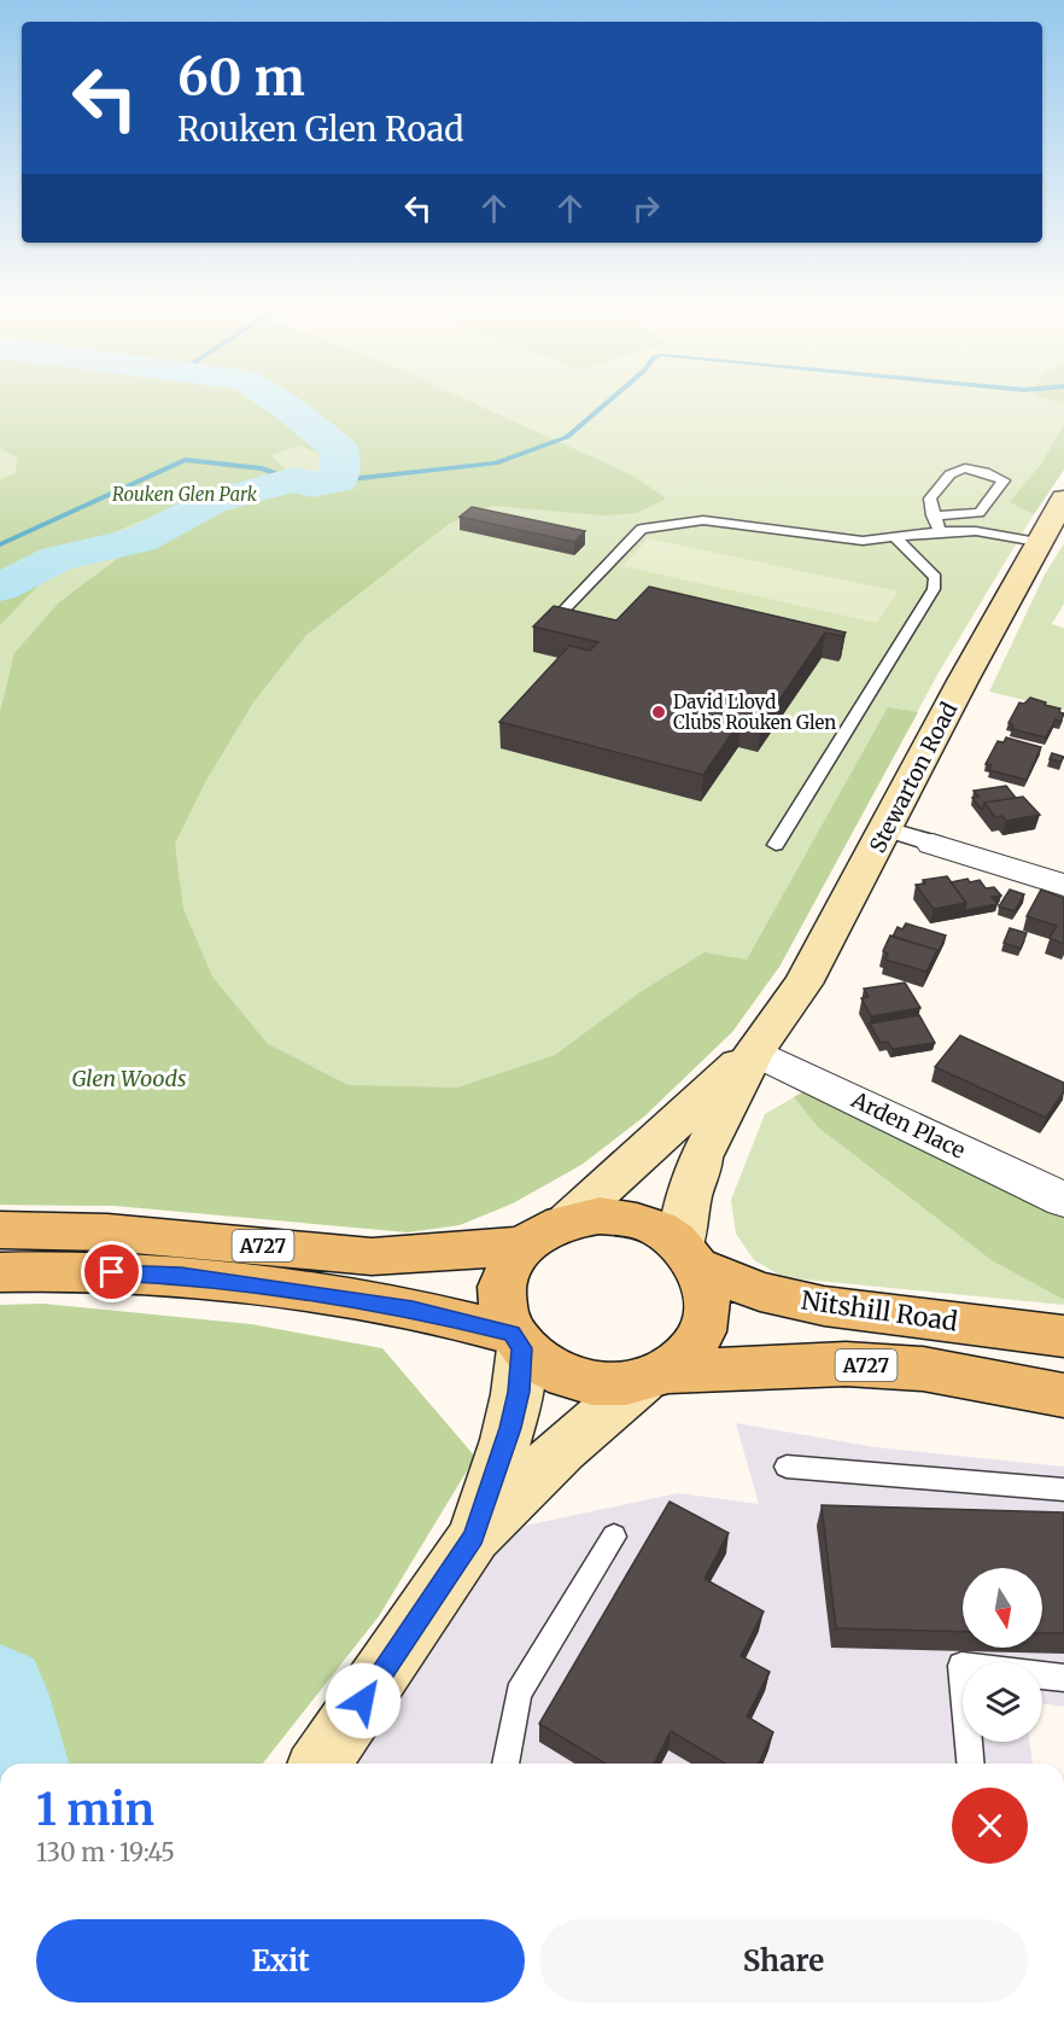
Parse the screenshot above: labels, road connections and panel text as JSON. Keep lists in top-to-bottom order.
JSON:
{
  "streets": {
    "main road": ["Stewarton Road", "A727", "Nitshill Road"],
    "street": ["Arden Place"]
  },
  "crossings": [
    ["Stewarton Road", "Arden Place"],
    ["Stewarton Road", "A727"],
    ["Stewarton Road", "Nitshill Road"],
    ["A727", "Nitshill Road"]
  ],
  "parks": ["Rouken Glen Park", "Glen Woods"],
  "places": ["David Lloyd Clubs Rouken Glen"],
  "north": "bottom",
  "page": {
    "turn": ["60 m", "Rouken Glen Road"],
    "heading": ["1 min", "130 m · 19:45"],
    "buttons": ["Exit", "Share"]
  }
}
